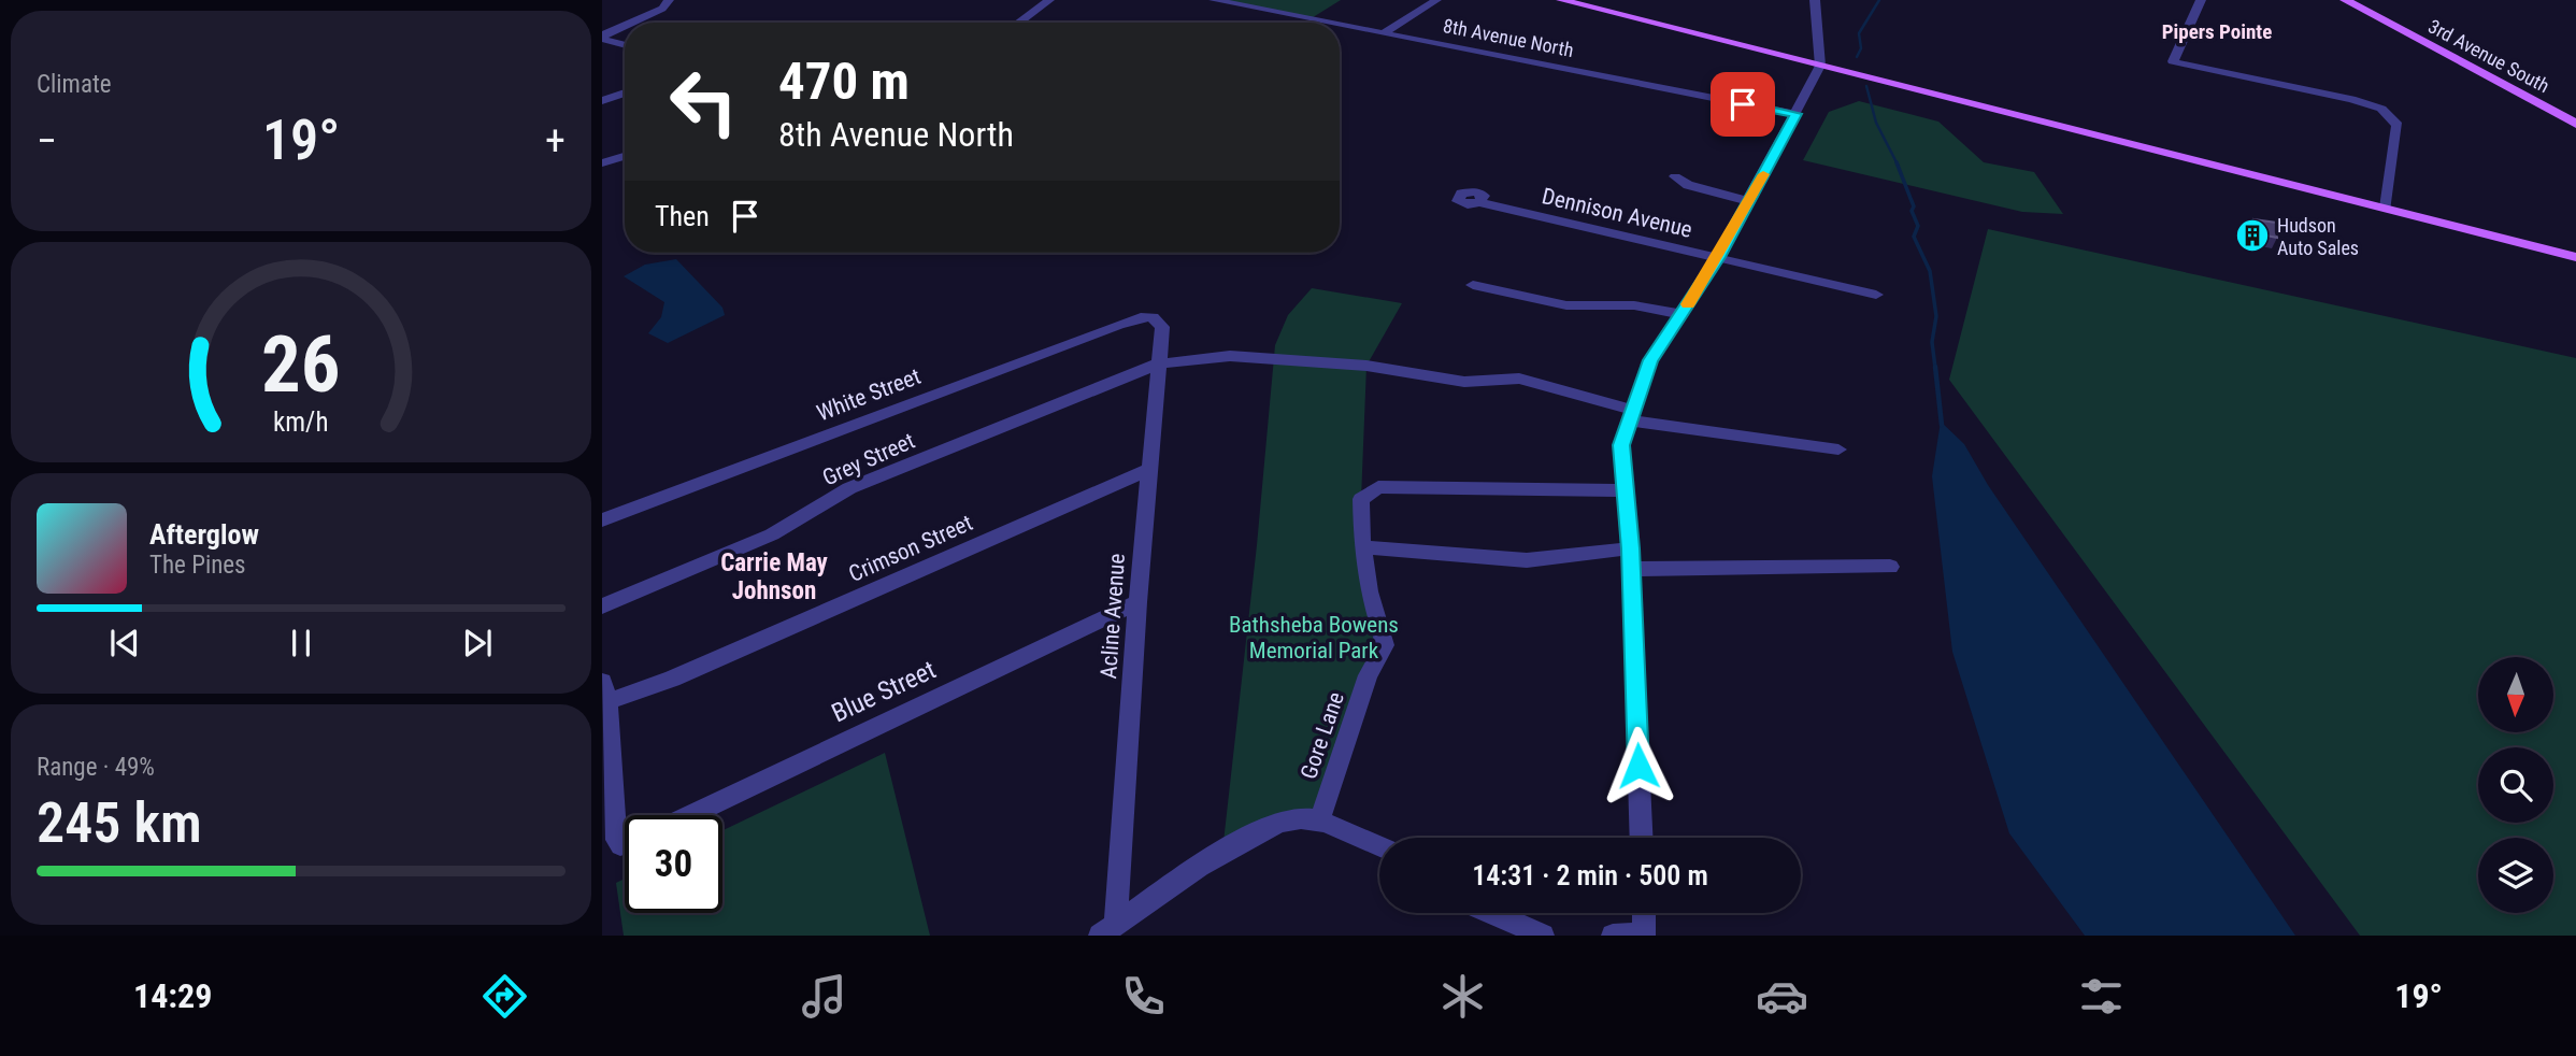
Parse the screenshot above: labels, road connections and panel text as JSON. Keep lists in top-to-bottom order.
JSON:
{
  "streets": {
    "main road": ["3rd Avenue South"],
    "street": [
      "8th Avenue North",
      "Dennison Avenue",
      "White Street",
      "Grey Street",
      "Crimson Street",
      "Acline Avenue",
      "Blue Street",
      "Gore Lane"
    ]
  },
  "crossings": [
    ["White Street", "Acline Avenue"],
    ["Grey Street", "Acline Avenue"],
    ["Crimson Street", "Acline Avenue"],
    ["Acline Avenue", "Blue Street"]
  ],
  "districts": ["Pipers Pointe", "Carrie May Johnson"],
  "parks": ["Bathsheba Bowens Memorial Park"],
  "places": {
    "building": ["Hudson Auto Sales"]
  },
  "north": "bottom",
  "page": {
    "tile": [
      "Climate",
      ["Range · 49%", "245 km"]
    ],
    "turn": ["470 m", "8th Avenue North"],
    "heat": ["−", "19°", "+"],
    "then": "Then",
    "song": ["Afterglow", "The Pines"],
    "limit": "30",
    "trip": "14:31 · 2 min · 500 m",
    "tabs": ["14:29", "19°"],
    "gauge": ["26", "km/h"]
  }
}
